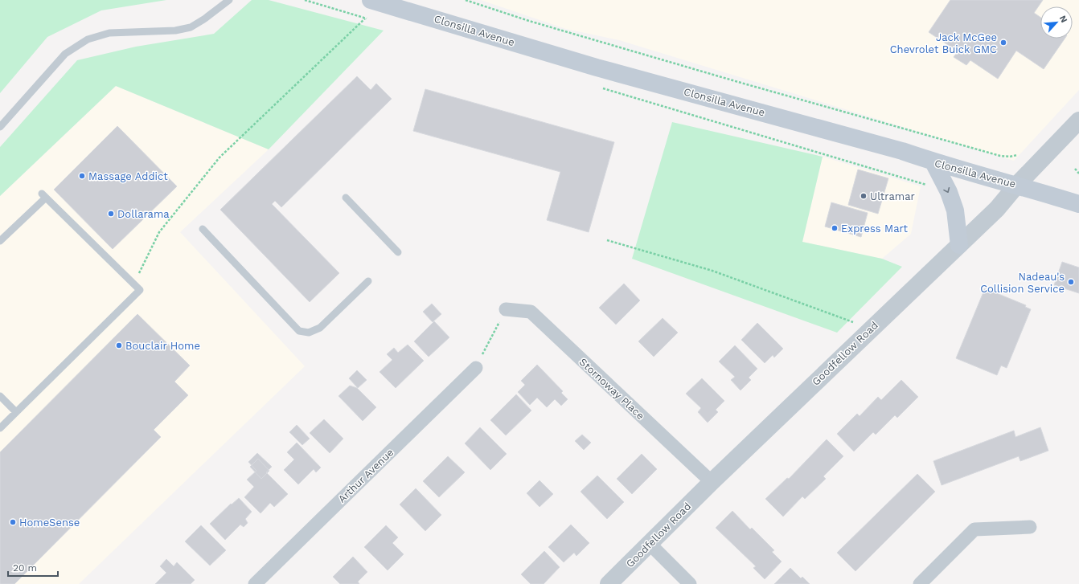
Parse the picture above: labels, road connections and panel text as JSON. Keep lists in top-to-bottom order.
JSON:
{
  "streets": {
    "main road": ["Clonsilla Avenue"],
    "street": ["Goodfellow Road", "Stornoway Place", "Arthur Avenue"]
  },
  "crossings": [
    ["Clonsilla Avenue", "Goodfellow Road"],
    ["Goodfellow Road", "Stornoway Place"]
  ],
  "places": [
    "Jack McGee Chevrolet Buick GMC",
    "Massage Addict",
    "Ultramar",
    "Dollarama",
    "Express Mart",
    "Nadeau's Collision Service",
    "Bouclair Home",
    "HomeSense"
  ],
  "scale_bar": "20 m",
  "north": "top right"
}
